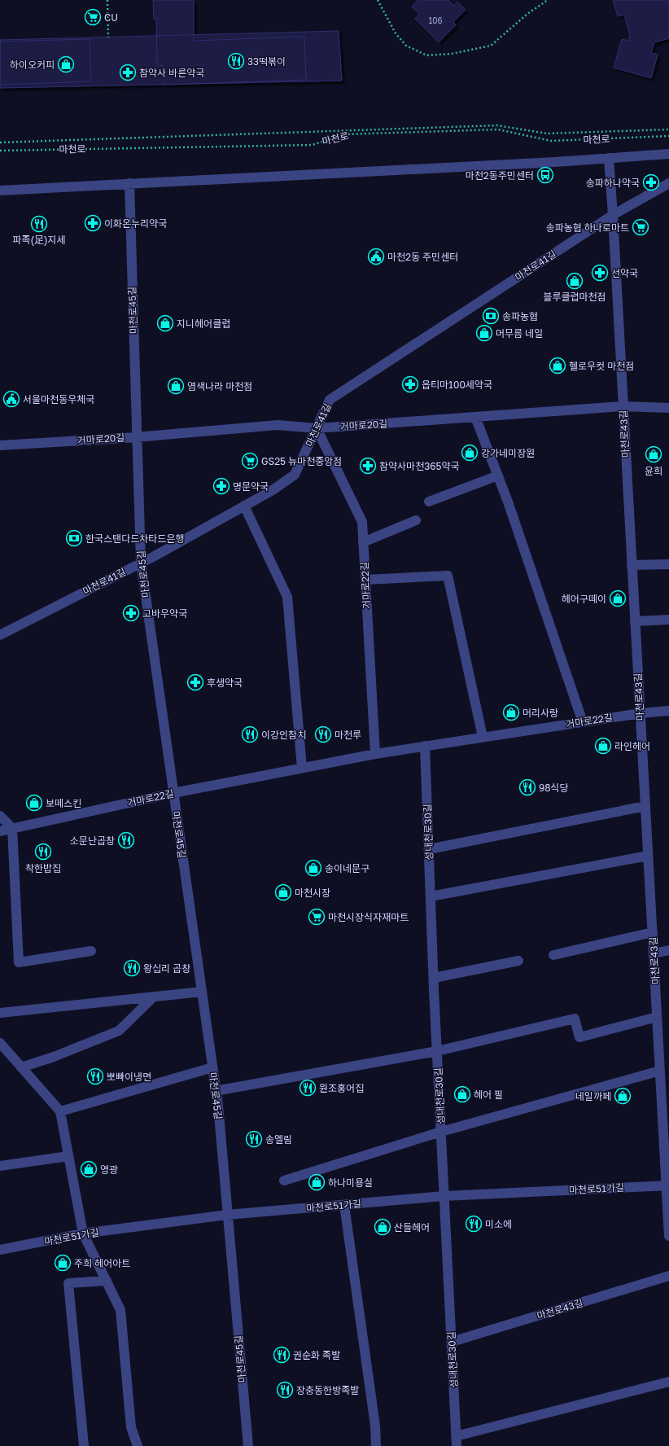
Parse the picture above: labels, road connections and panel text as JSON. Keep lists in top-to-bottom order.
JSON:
{
  "streets": {
    "street": [
      "마천로",
      "마천로41길",
      "마천로45길",
      "거마로20길",
      "마천로43길",
      "거마로22길",
      "성내천로30길",
      "마천로51가길"
    ]
  },
  "crossings": [
    ["마천로", "마천로45길"],
    ["마천로", "마천로43길"],
    ["마천로41길", "마천로45길"],
    ["마천로41길", "거마로20길"],
    ["마천로41길", "마천로43길"],
    ["마천로41길", "거마로22길"],
    ["마천로45길", "거마로20길"],
    ["마천로45길", "거마로22길"],
    ["마천로45길", "마천로51가길"],
    ["거마로20길", "마천로43길"],
    ["거마로20길", "거마로22길"],
    ["마천로43길", "거마로22길"],
    ["마천로43길", "성내천로30길"],
    ["마천로43길", "마천로51가길"],
    ["거마로22길", "성내천로30길"],
    ["성내천로30길", "마천로51가길"]
  ],
  "places": {
    "supermarket": [
      "CU",
      "송파농협 하나로마트",
      "GS25 뉴마천중앙점",
      "마천시장식자재마트"
    ],
    "restaurant": [
      "33떡볶이",
      "파족(足)지세",
      "이강인참치",
      "마천루",
      "98식당",
      "소문난곱창",
      "착한밥집",
      "왕십리 곱창",
      "뽀빠이냉면",
      "원조홍어집",
      "송엘림",
      "미소에",
      "권순화 족발",
      "장충동한방족발"
    ],
    "shop": [
      "하이오커피",
      "블루클럽마천점",
      "지니헤어클럽",
      "머무름 네일",
      "헬로우컷 마천점",
      "염색나라 마천점",
      "강가네미장원",
      "윤희",
      "헤어구떼이",
      "머리사랑",
      "라인헤어",
      "보떼스킨",
      "송이네문구",
      "마천시장",
      "헤어 필",
      "네일까페",
      "영광",
      "하나미용실",
      "산들헤어",
      "주희 헤어아트"
    ],
    "pharmacy": [
      "참약사 바른약국",
      "송파하나약국",
      "이화온누리약국",
      "선약국",
      "옵티마100세약국",
      "참약사마천365약국",
      "명문약국",
      "고바우약국",
      "후생약국"
    ],
    "bus stop": ["마천2동주민센터"],
    "public building": ["마천2동 주민센터", "서울마천동우체국"],
    "bank": ["송파농협", "한국스탠다드차타드은행"]
  },
  "house_numbers": ["106"]
}
